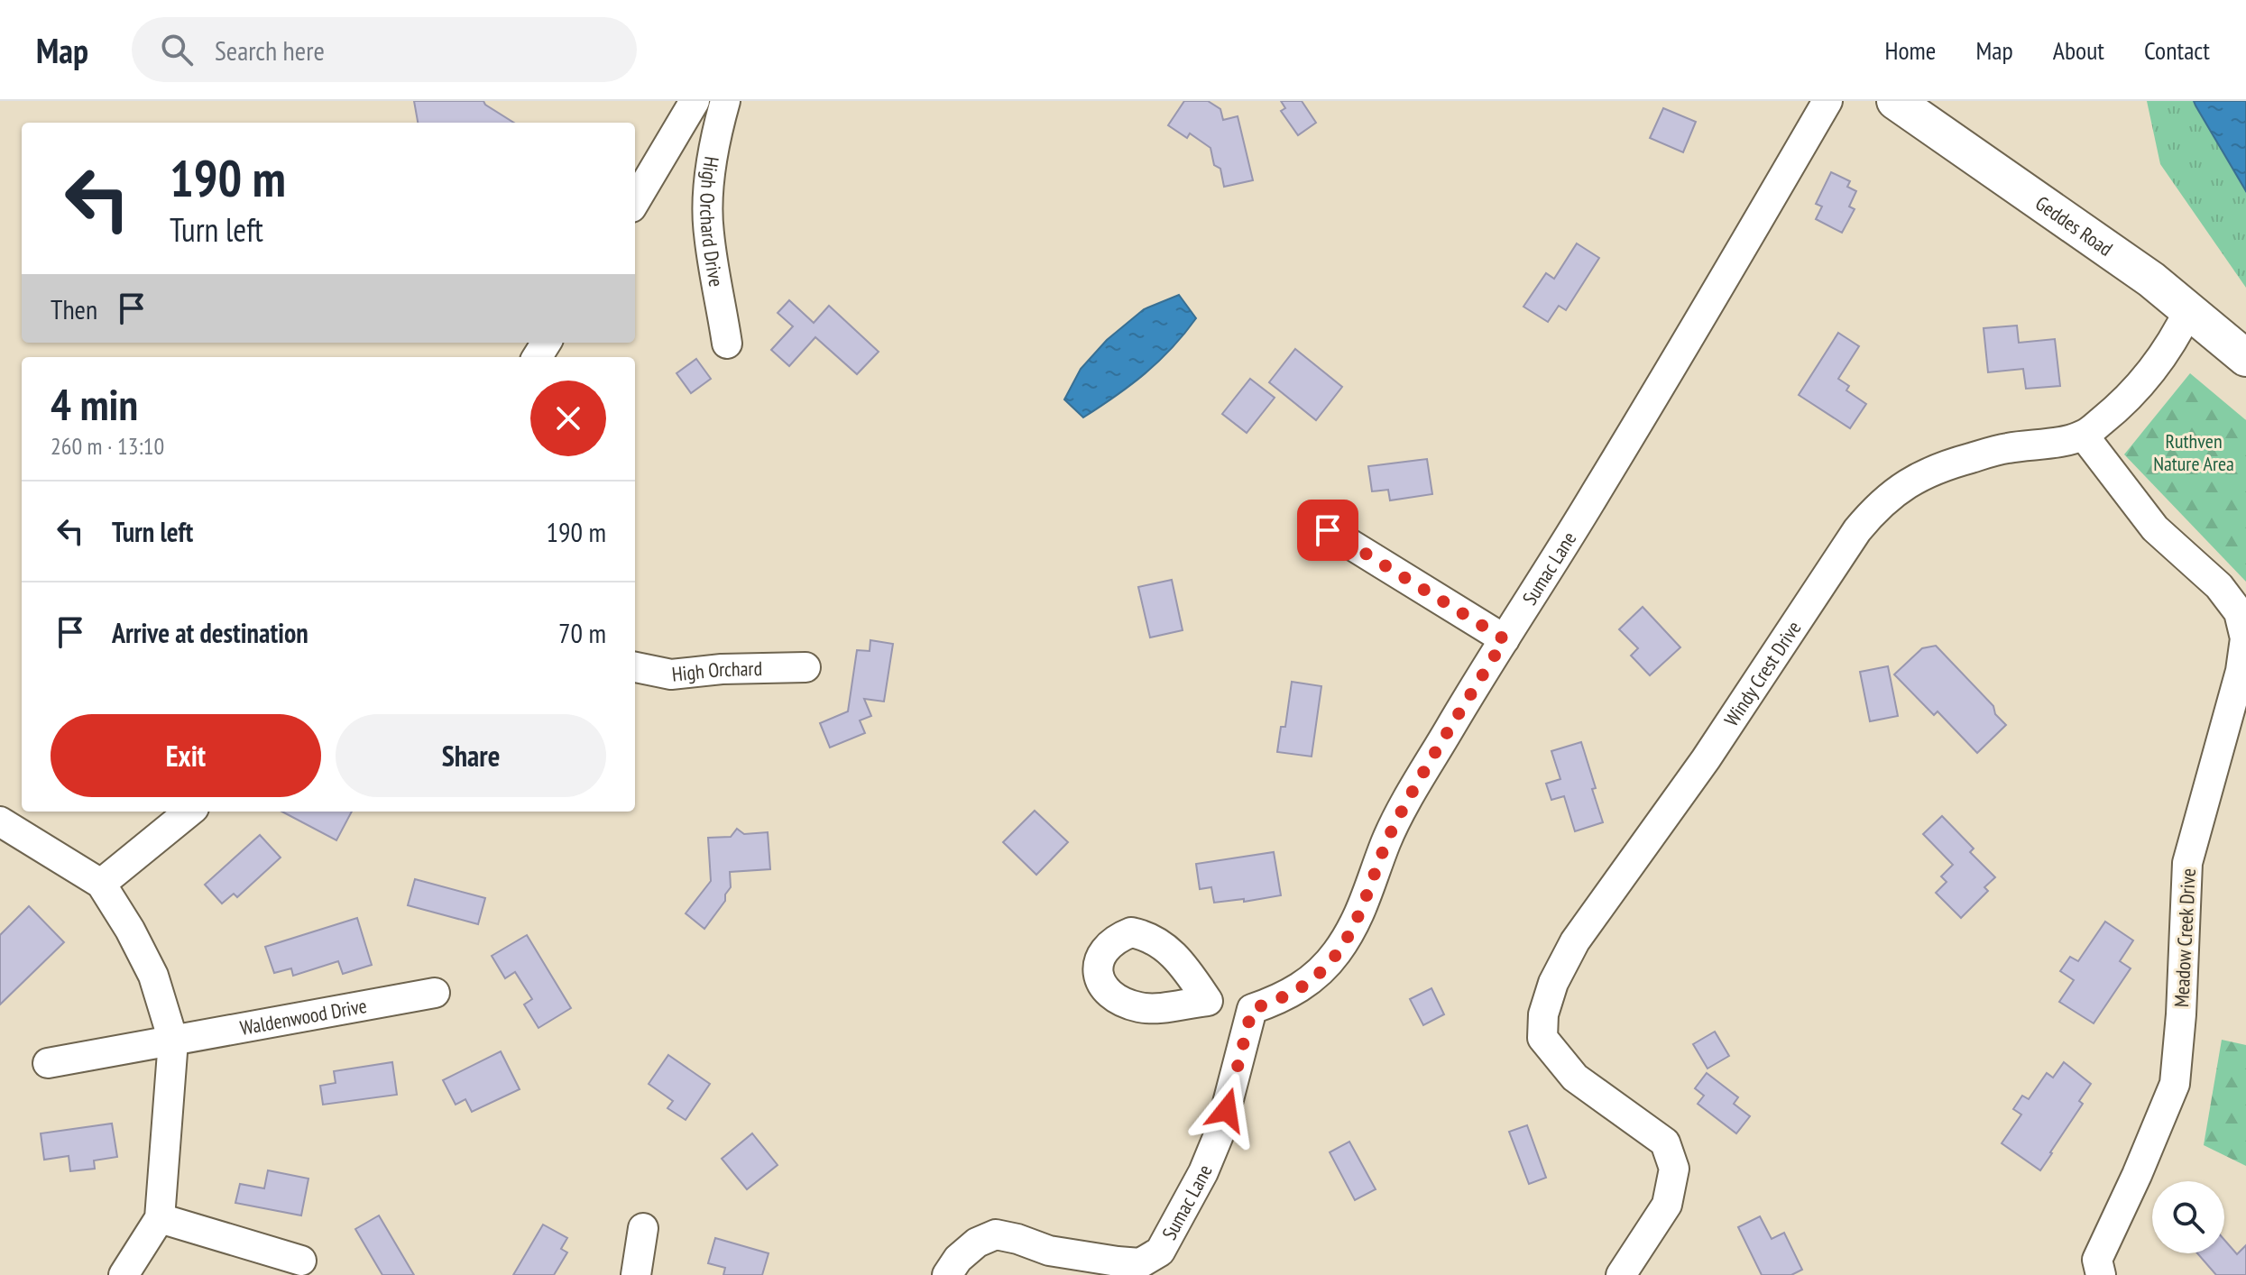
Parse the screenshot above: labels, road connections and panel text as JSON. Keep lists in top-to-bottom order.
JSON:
{
  "streets": {
    "main road": ["Geddes Road"],
    "street": [
      "High Orchard Drive",
      "Sumac Lane",
      "High Orchard",
      "Windy Crest Drive",
      "Meadow Creek Drive",
      "Waldenwood Drive"
    ]
  },
  "crossings": [
    ["Geddes Road", "Windy Crest Drive"],
    ["Windy Crest Drive", "Meadow Creek Drive"]
  ],
  "parks": ["Ruthven Nature Area"],
  "page": {
    "header": "Map",
    "search": "Search here",
    "nav": [
      "Home",
      "Map",
      "About",
      "Contact"
    ],
    "turn": ["190 m", "Turn left"],
    "then": "Then",
    "heading": ["4 min", "260 m · 13:10"],
    "list": [
      {
        "name": "Turn left",
        "value": "190 m"
      },
      {
        "name": "Arrive at destination",
        "value": "70 m"
      }
    ],
    "buttons": ["Exit", "Share"]
  }
}
